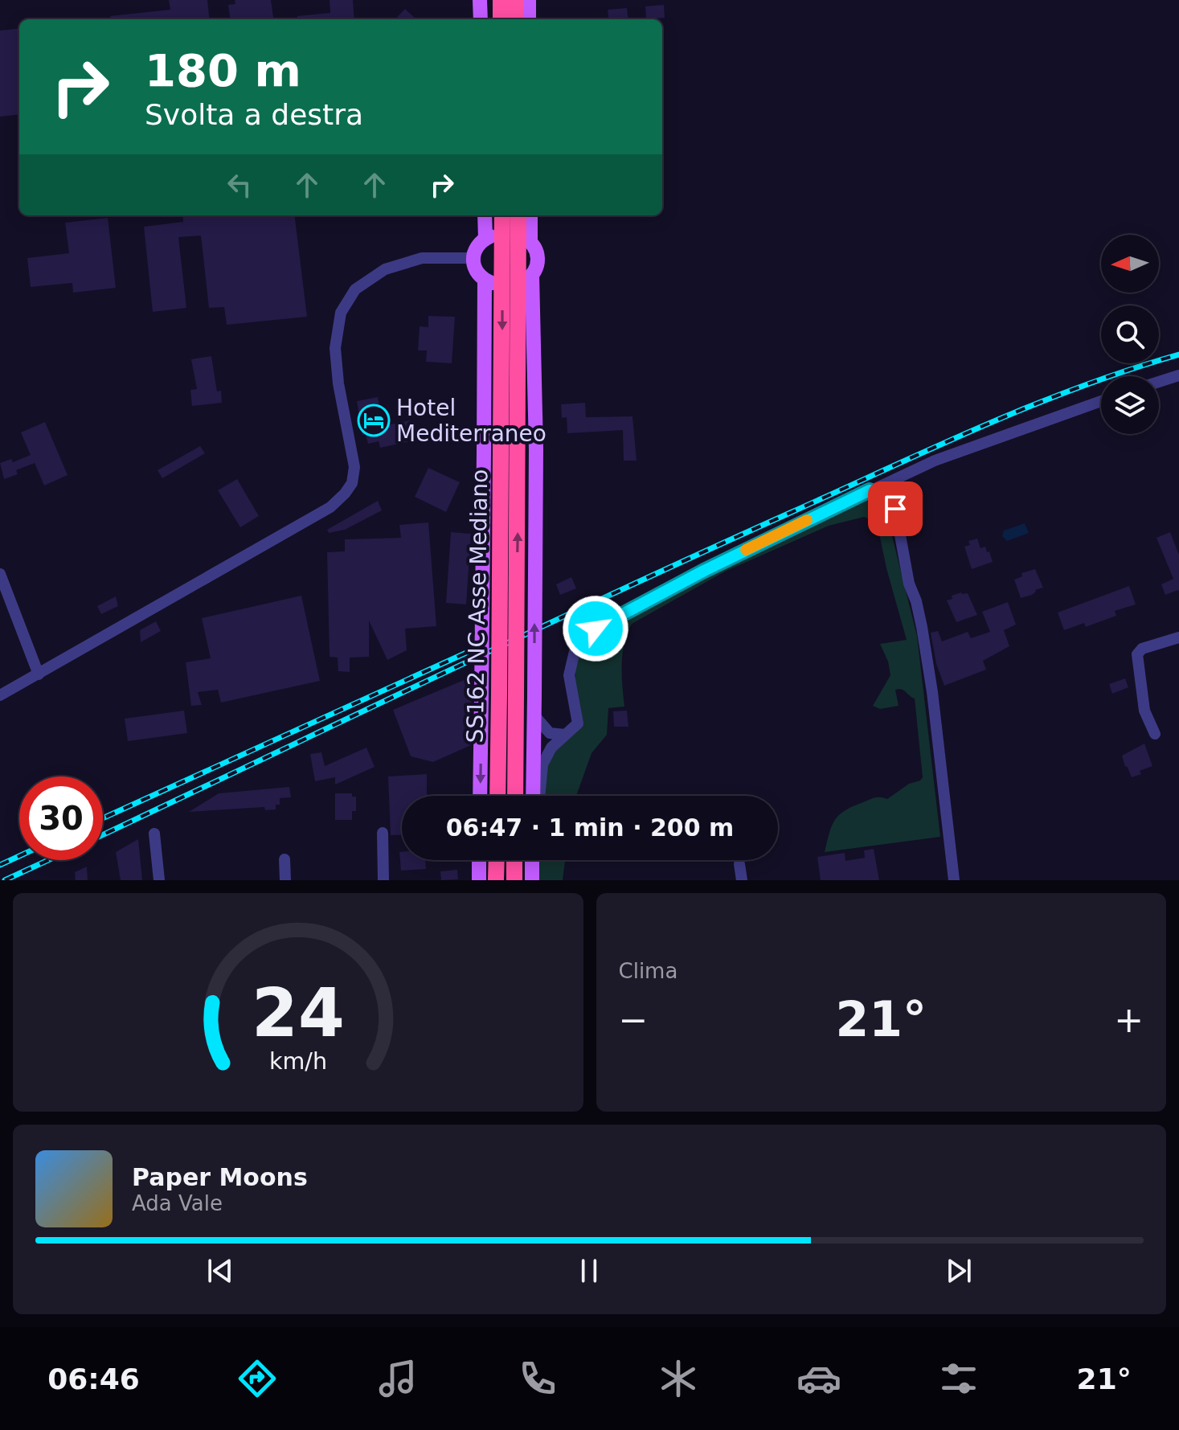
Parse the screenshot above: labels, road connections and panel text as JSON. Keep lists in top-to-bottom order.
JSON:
{
  "streets": {
    "highway": ["SS162 NC Asse Mediano"]
  },
  "places": {
    "hotel": ["Hotel Mediterraneo"]
  },
  "north": "left",
  "page": {
    "turn": ["180 m", "Svolta a destra"],
    "limit": "30",
    "trip": "06:47 · 1 min · 200 m",
    "tile": "Clima",
    "heat": ["−", "21°", "+"],
    "song": ["Paper Moons", "Ada Vale"],
    "tabs": ["06:46", "21°"],
    "gauge": ["24", "km/h"]
  }
}
